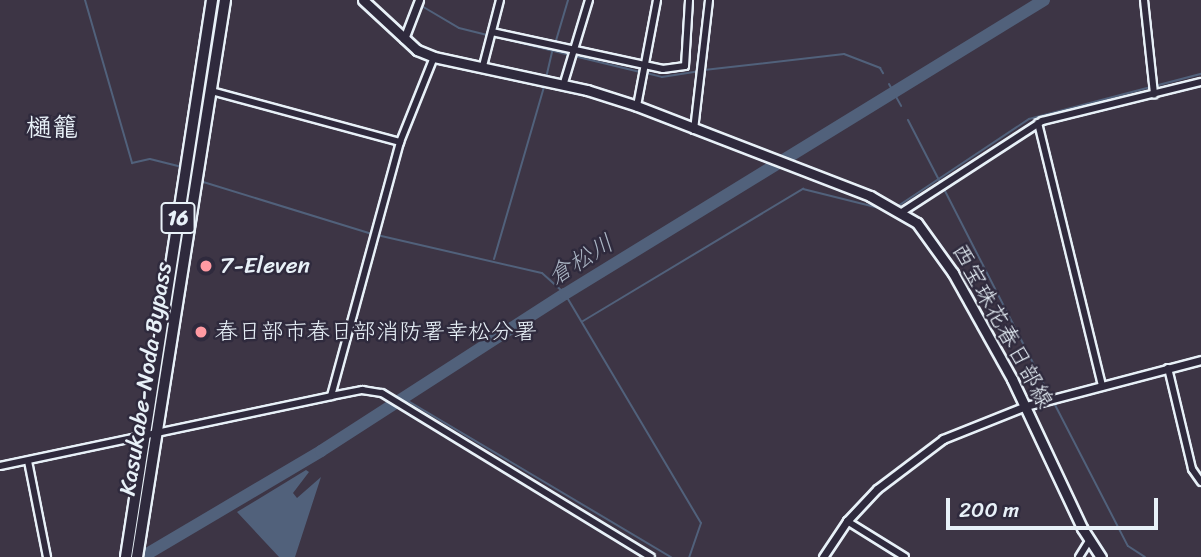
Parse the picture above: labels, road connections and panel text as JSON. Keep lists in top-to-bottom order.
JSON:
{
  "streets": {
    "highway": ["16", "Kasukabe-Noda Bypass"],
    "main road": ["西宝珠花春日部線"]
  },
  "districts": ["樋籠"],
  "water": ["倉松川"],
  "places": ["7-Eleven", "春日部市春日部消防署幸松分署"],
  "scale_bar": "200 m"
}
